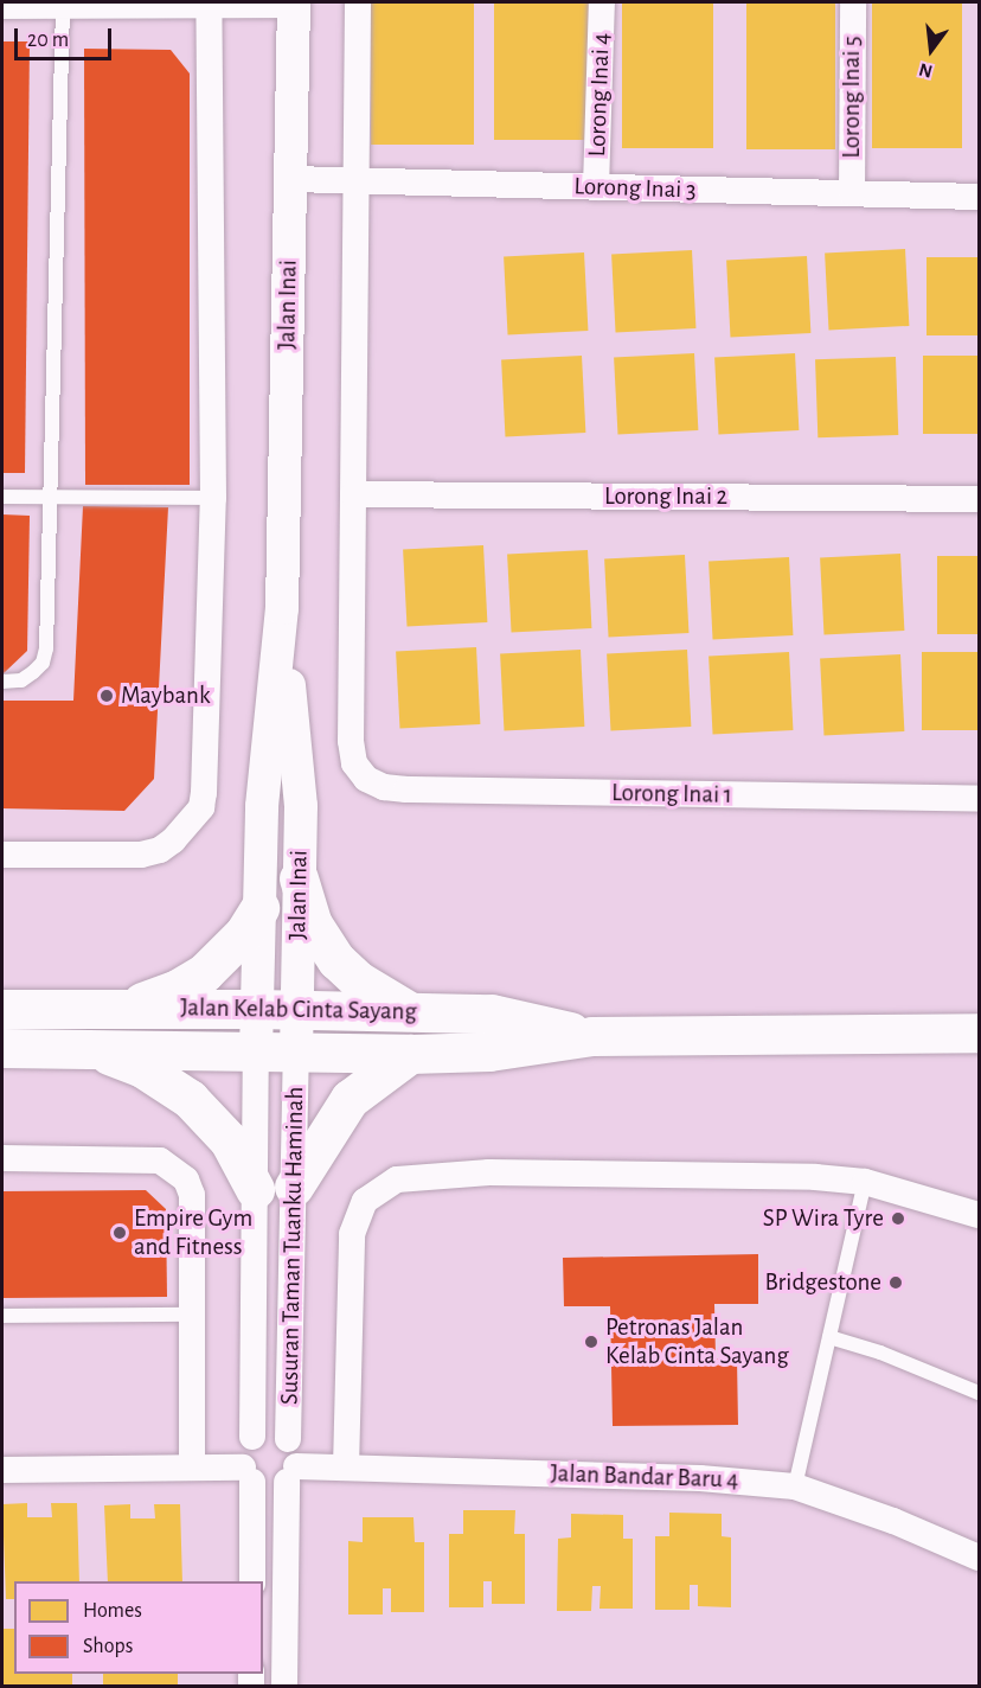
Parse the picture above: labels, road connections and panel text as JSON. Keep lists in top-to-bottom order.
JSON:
{
  "streets": {
    "main road": ["Jalan Kelab Cinta Sayang"],
    "street": [
      "Lorong Inai 4",
      "Lorong Inai 5",
      "Lorong Inai 3",
      "Jalan Inai",
      "Lorong Inai 2",
      "Lorong Inai 1",
      "Susuran Taman Tuanku Haminah",
      "Jalan Bandar Baru 4"
    ]
  },
  "crossings": [
    ["Lorong Inai 4", "Lorong Inai 3"],
    ["Lorong Inai 5", "Lorong Inai 3"],
    ["Lorong Inai 3", "Jalan Inai"],
    ["Jalan Inai", "Jalan Kelab Cinta Sayang"],
    ["Jalan Inai", "Susuran Taman Tuanku Haminah"],
    ["Lorong Inai 2", "Lorong Inai 1"],
    ["Jalan Kelab Cinta Sayang", "Susuran Taman Tuanku Haminah"],
    ["Susuran Taman Tuanku Haminah", "Jalan Bandar Baru 4"]
  ],
  "places": [
    "Maybank",
    "SP Wira Tyre",
    "Empire Gym and Fitness",
    "Bridgestone",
    "Petronas Jalan Kelab Cinta Sayang"
  ],
  "legend": ["Homes", "Shops"],
  "scale_bar": "20 m",
  "north": "bottom"
}
